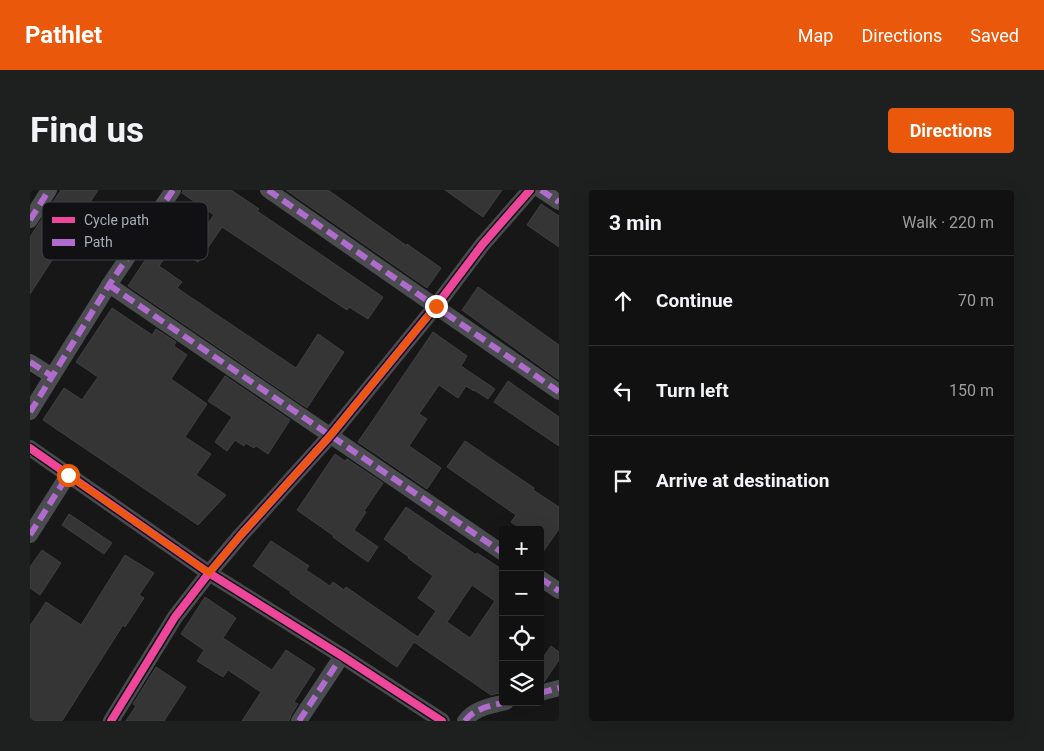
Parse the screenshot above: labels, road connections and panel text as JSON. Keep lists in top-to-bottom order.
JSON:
{
  "legend": ["Cycle path", "Path"],
  "page": {
    "header": "Pathlet",
    "nav": ["Map", "Directions", "Saved"],
    "buttons": "Directions",
    "title": "Find us",
    "heading": ["3 min", "Walk · 220 m"],
    "list": [
      ["Continue", "70 m"],
      ["Turn left", "150 m"],
      "Arrive at destination"
    ],
    "map_buttons": ["+", "−"]
  }
}
